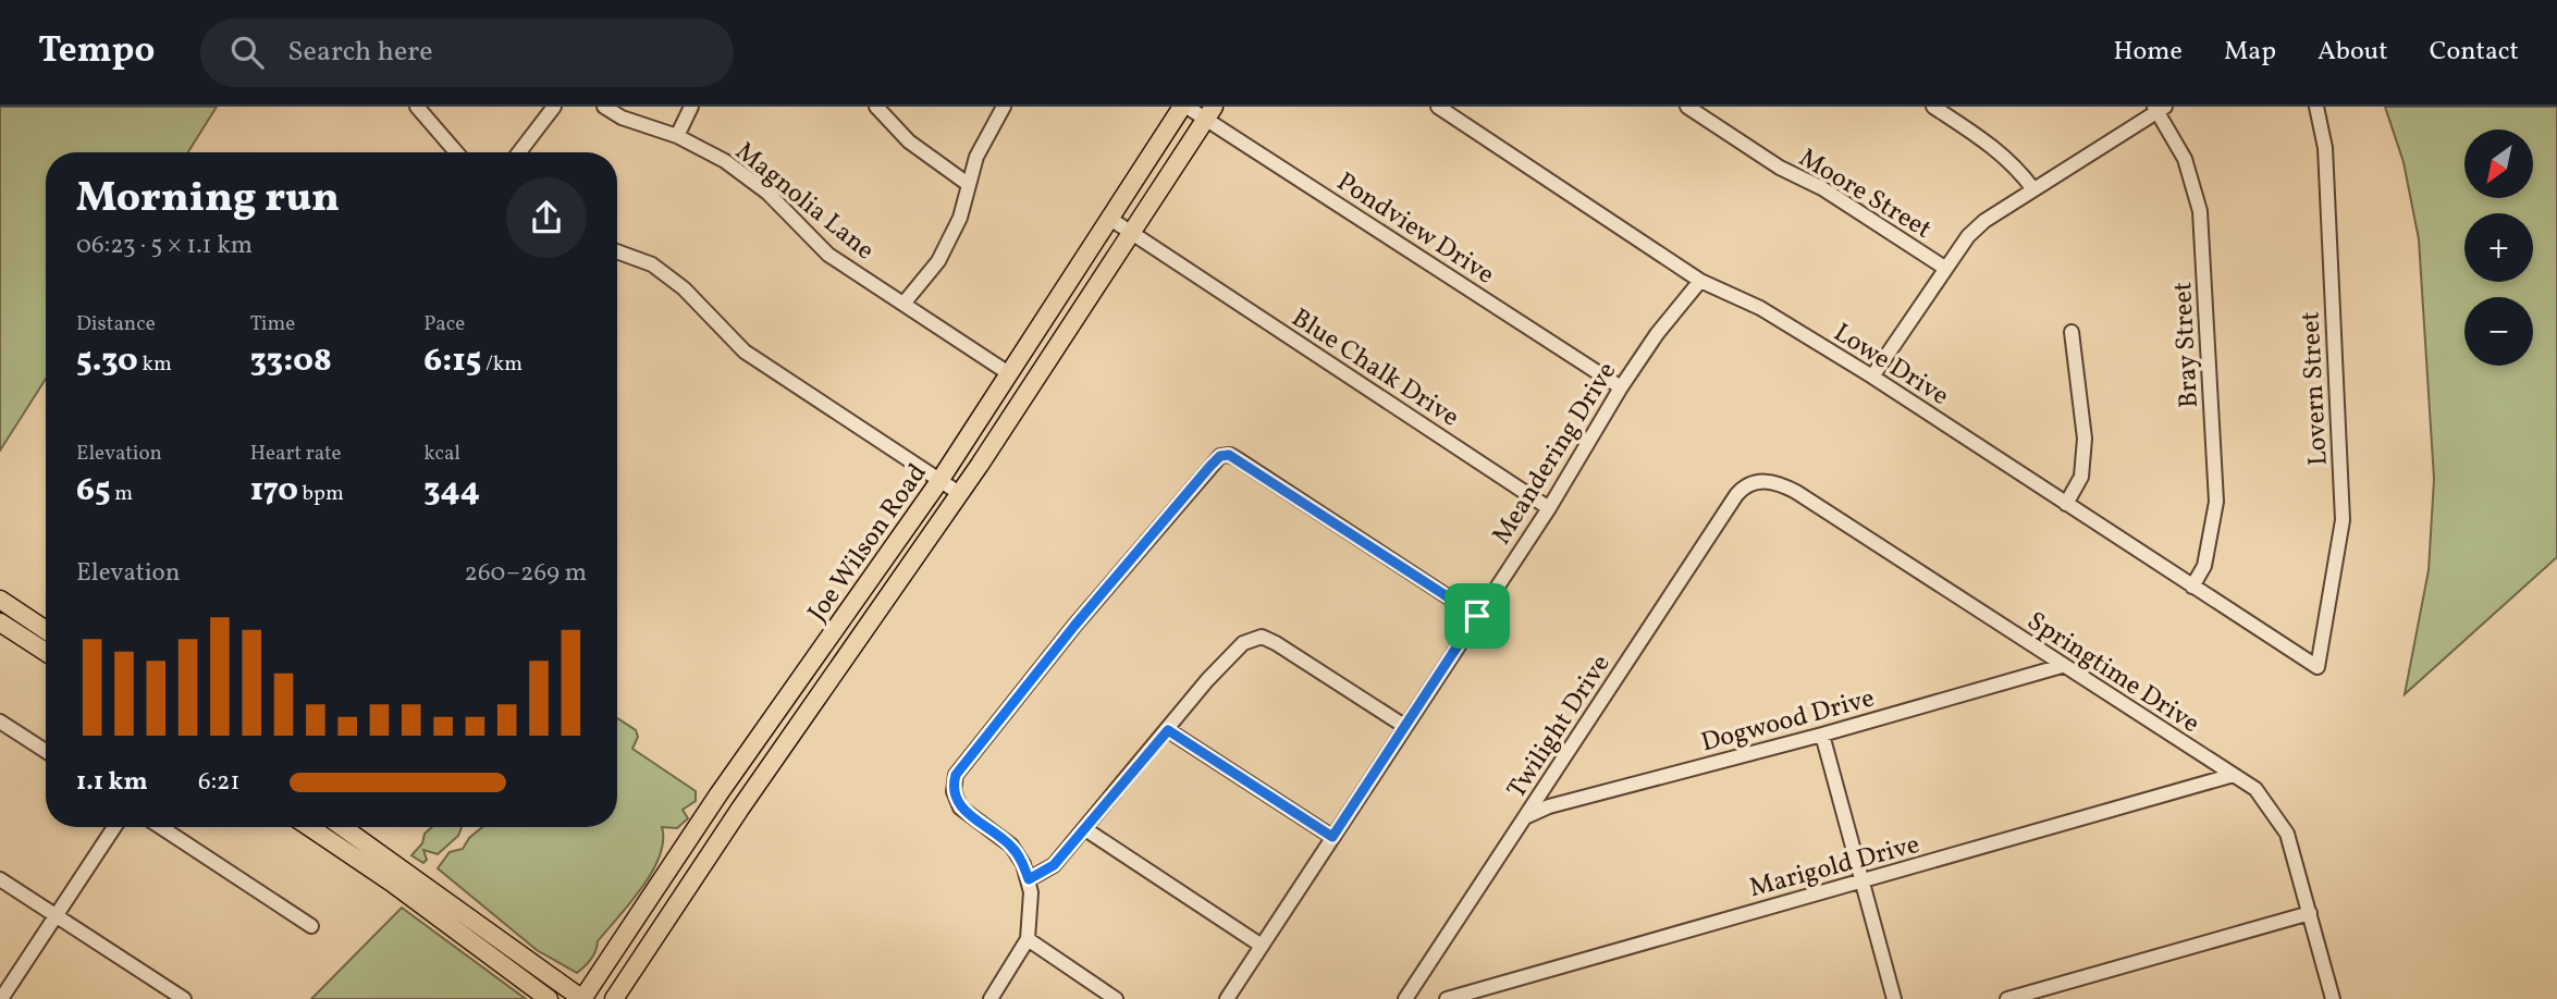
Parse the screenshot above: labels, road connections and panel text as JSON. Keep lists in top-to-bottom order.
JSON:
{
  "streets": {
    "main road": ["Joe Wilson Road"],
    "street": [
      "Moore Street",
      "Magnolia Lane",
      "Pondview Drive",
      "Bray Street",
      "Lowe Drive",
      "Blue Chalk Drive",
      "Lovern Street",
      "Meandering Drive",
      "Springtime Drive",
      "Dogwood Drive",
      "Twilight Drive",
      "Marigold Drive"
    ]
  },
  "crossings": [
    ["Magnolia Lane", "Joe Wilson Road"],
    ["Pondview Drive", "Meandering Drive"],
    ["Pondview Drive", "Joe Wilson Road"],
    ["Bray Street", "Lowe Drive"],
    ["Lowe Drive", "Lovern Street"],
    ["Lowe Drive", "Meandering Drive"],
    ["Blue Chalk Drive", "Meandering Drive"],
    ["Blue Chalk Drive", "Joe Wilson Road"],
    ["Springtime Drive", "Dogwood Drive"],
    ["Springtime Drive", "Twilight Drive"],
    ["Springtime Drive", "Marigold Drive"],
    ["Dogwood Drive", "Twilight Drive"]
  ],
  "north": "bottom left",
  "page": {
    "header": "Tempo",
    "search": "Search here",
    "nav": [
      "Home",
      "Map",
      "About",
      "Contact"
    ],
    "map_buttons": ["+", "−"],
    "heading": ["Morning run", "06:23 · 5 × 1.1 km"],
    "stats": [
      ["Distance", "5.30 km"],
      ["Time", "33:08"],
      ["Pace", "6:15 /km"],
      ["Elevation", "65 m"],
      ["Heart rate", "170 bpm"],
      ["kcal", "344"]
    ],
    "chart": ["Elevation", "260–269 m"],
    "list": [
      {
        "name": "1.1 km",
        "note": "6:21"
      }
    ]
  }
}
